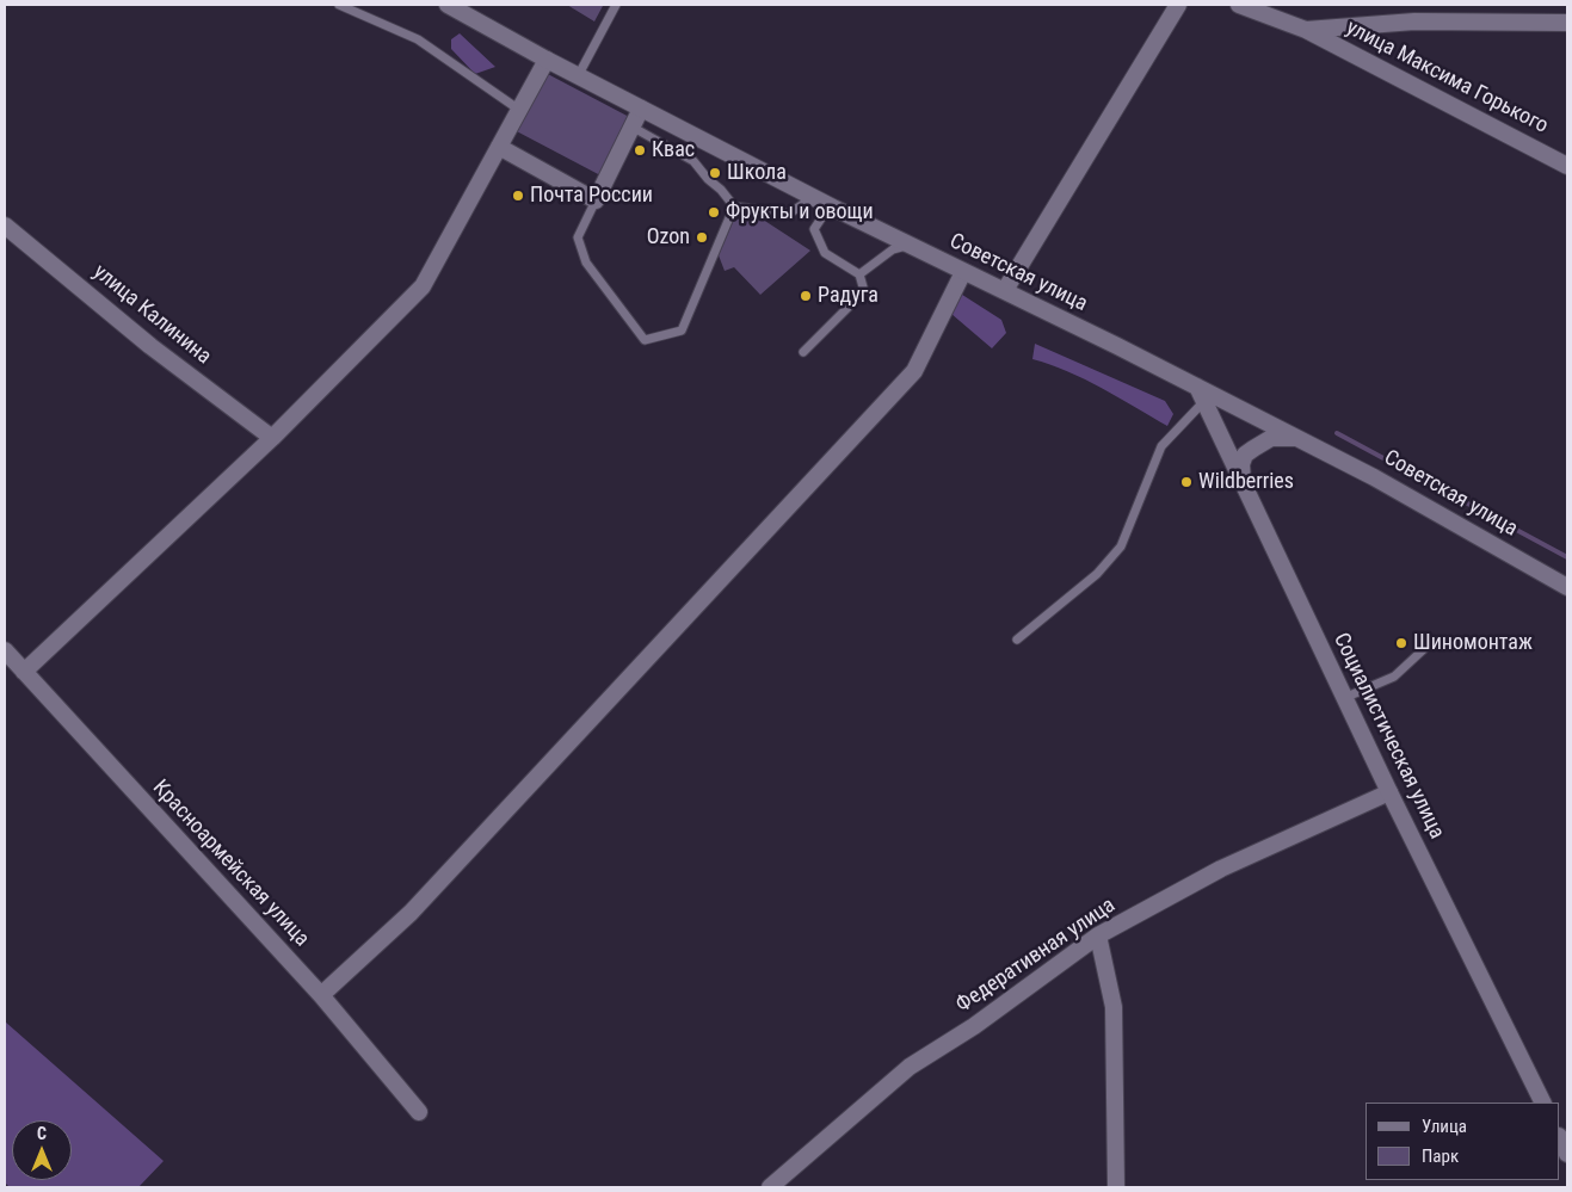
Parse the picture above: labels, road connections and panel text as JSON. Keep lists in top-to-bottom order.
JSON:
{
  "streets": {
    "street": [
      "улица Максима Горького",
      "Советская улица",
      "улица Калинина",
      "Социалистическая улица",
      "Красноармейская улица",
      "Федеративная улица"
    ]
  },
  "crossings": [
    ["Советская улица", "Социалистическая улица"],
    ["Социалистическая улица", "Федеративная улица"]
  ],
  "places": [
    "Квас",
    "Школа",
    "Почта России",
    "Фрукты и овощи",
    "Ozon",
    "Радуга",
    "Wildberries",
    "Шиномонтаж"
  ],
  "legend": ["Улица", "Парк"],
  "north": "top"
}
